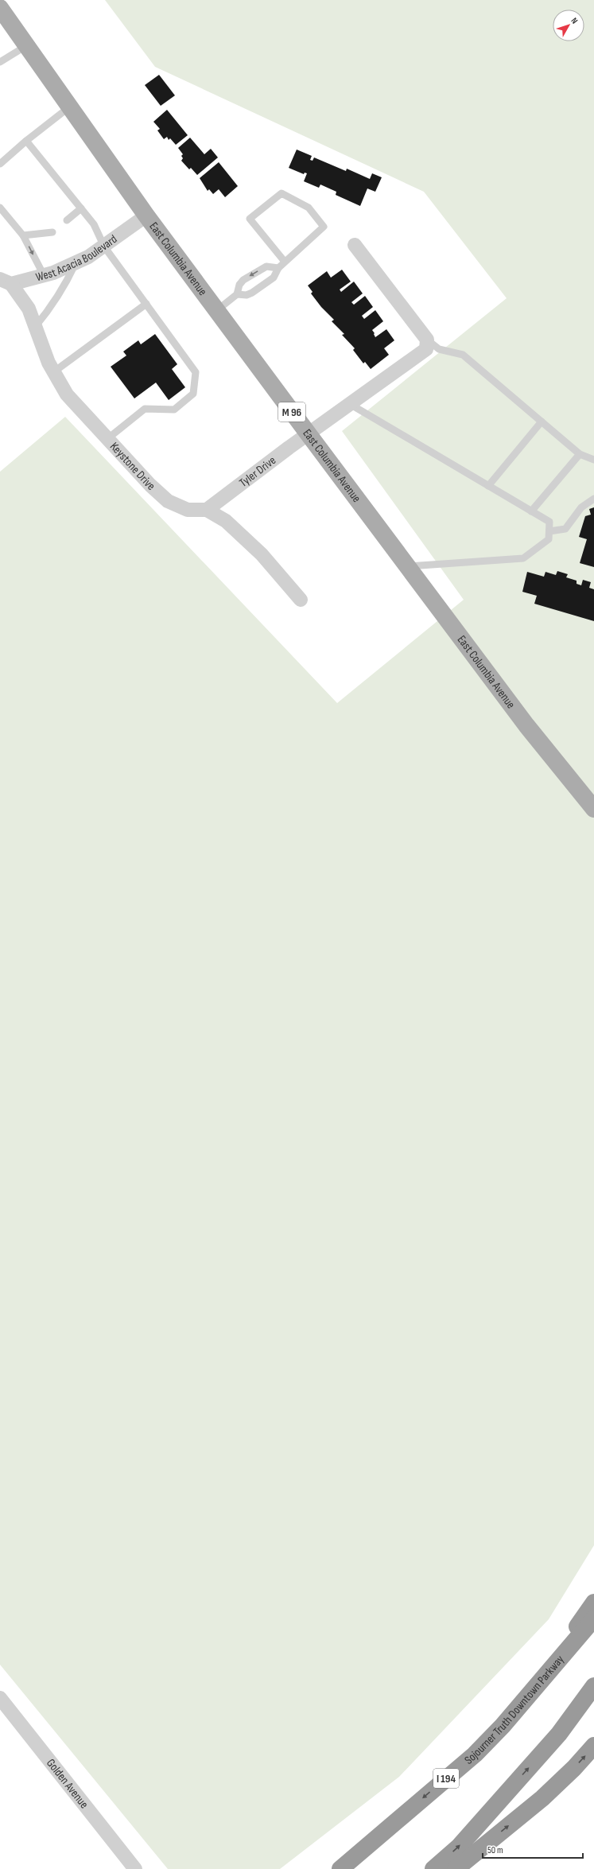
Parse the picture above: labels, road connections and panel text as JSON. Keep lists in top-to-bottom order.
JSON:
{
  "streets": {
    "highway": ["Sojourner Truth Downtown Parkway", "I 194"],
    "main road": ["East Columbia Avenue", "M 96"],
    "street": [
      "West Acacia Boulevard",
      "Keystone Drive",
      "Tyler Drive",
      "Golden Avenue"
    ]
  },
  "crossings": [
    ["West Acacia Boulevard", "East Columbia Avenue"],
    ["West Acacia Boulevard", "Keystone Drive"],
    ["East Columbia Avenue", "Tyler Drive"],
    ["Keystone Drive", "Tyler Drive"]
  ],
  "scale_bar": "50 m",
  "north": "top right"
}
